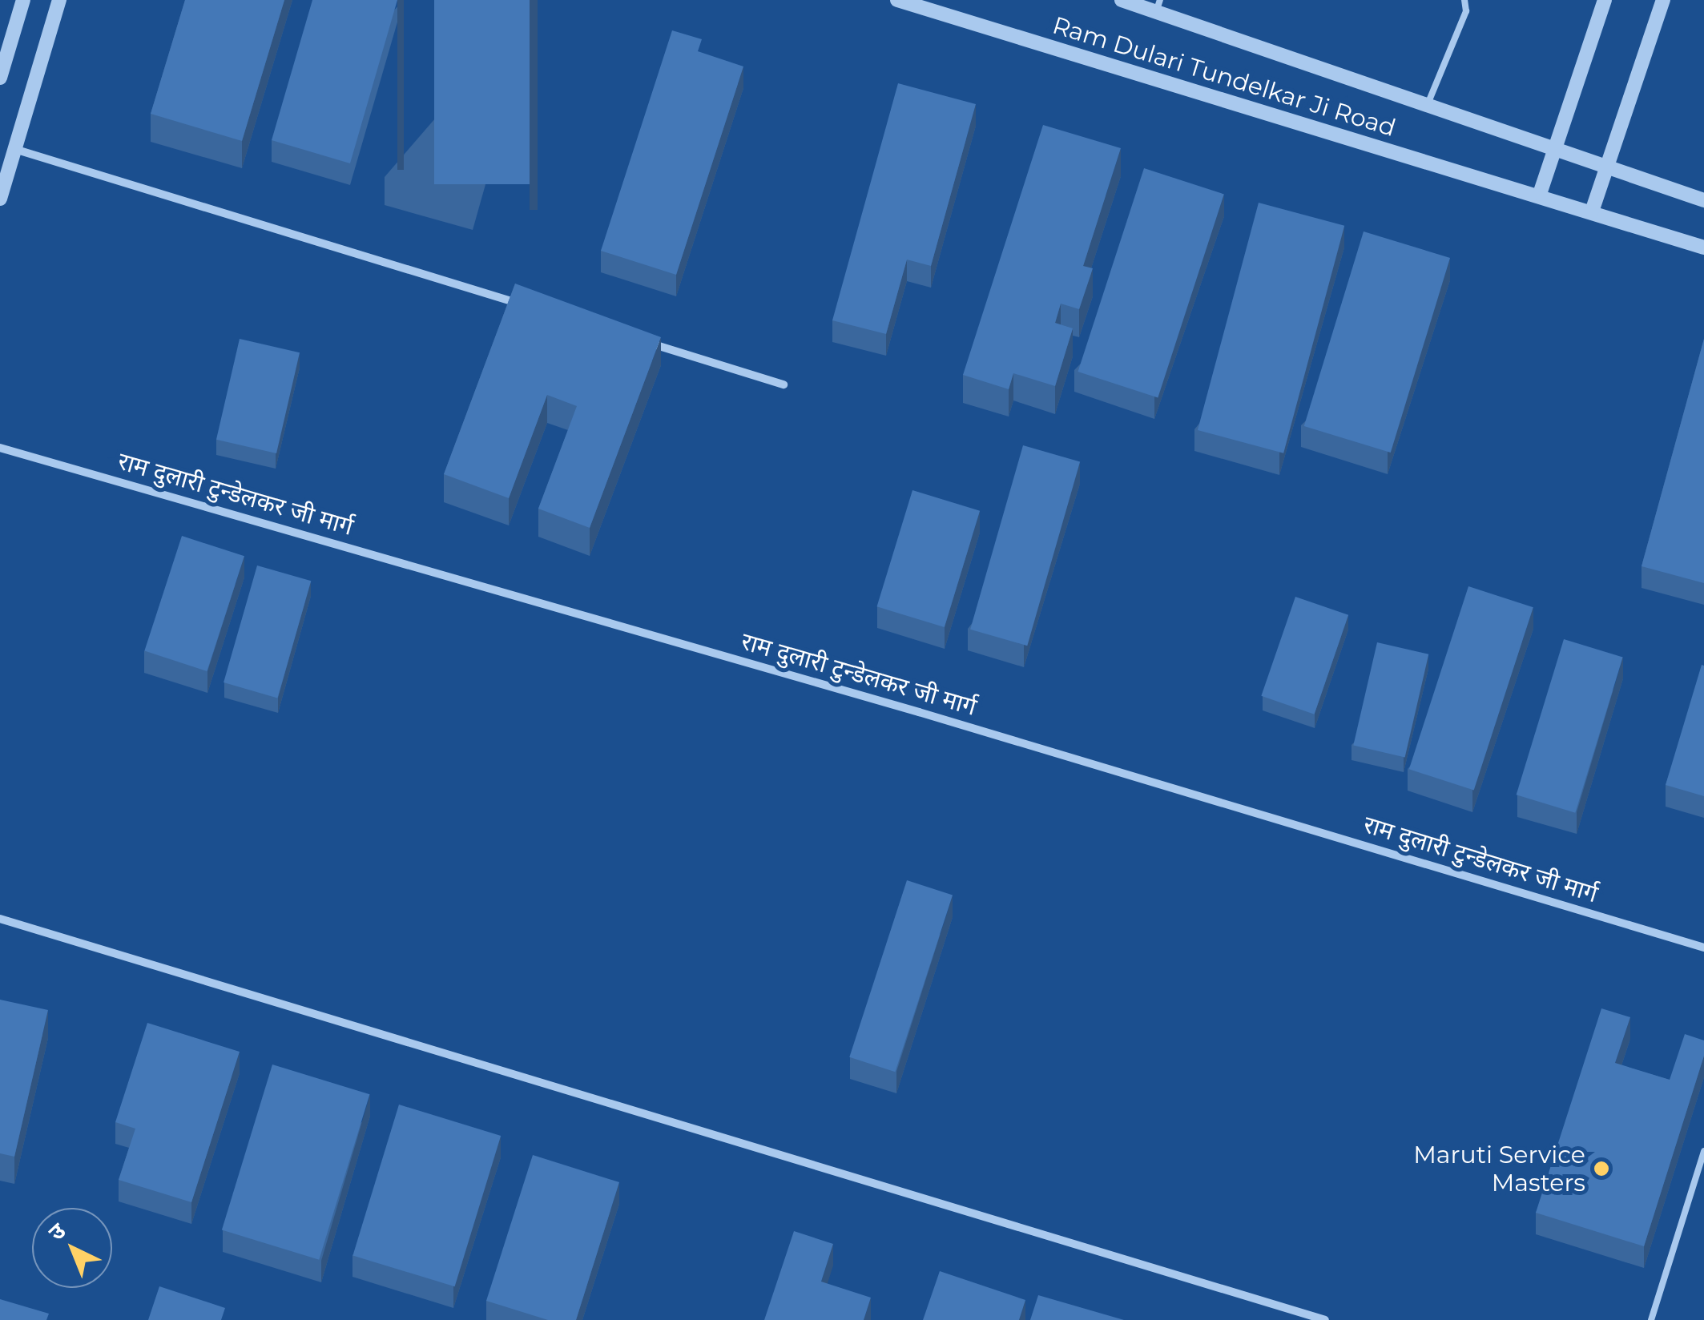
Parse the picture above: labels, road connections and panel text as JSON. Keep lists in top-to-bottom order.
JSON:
{
  "streets": {
    "street": ["Ram Dulari Tundelkar Ji Road", "राम दुलारी टुन्डेलकर जी मार्ग"]
  },
  "places": ["Maruti Service Masters"],
  "north": "top left"
}
